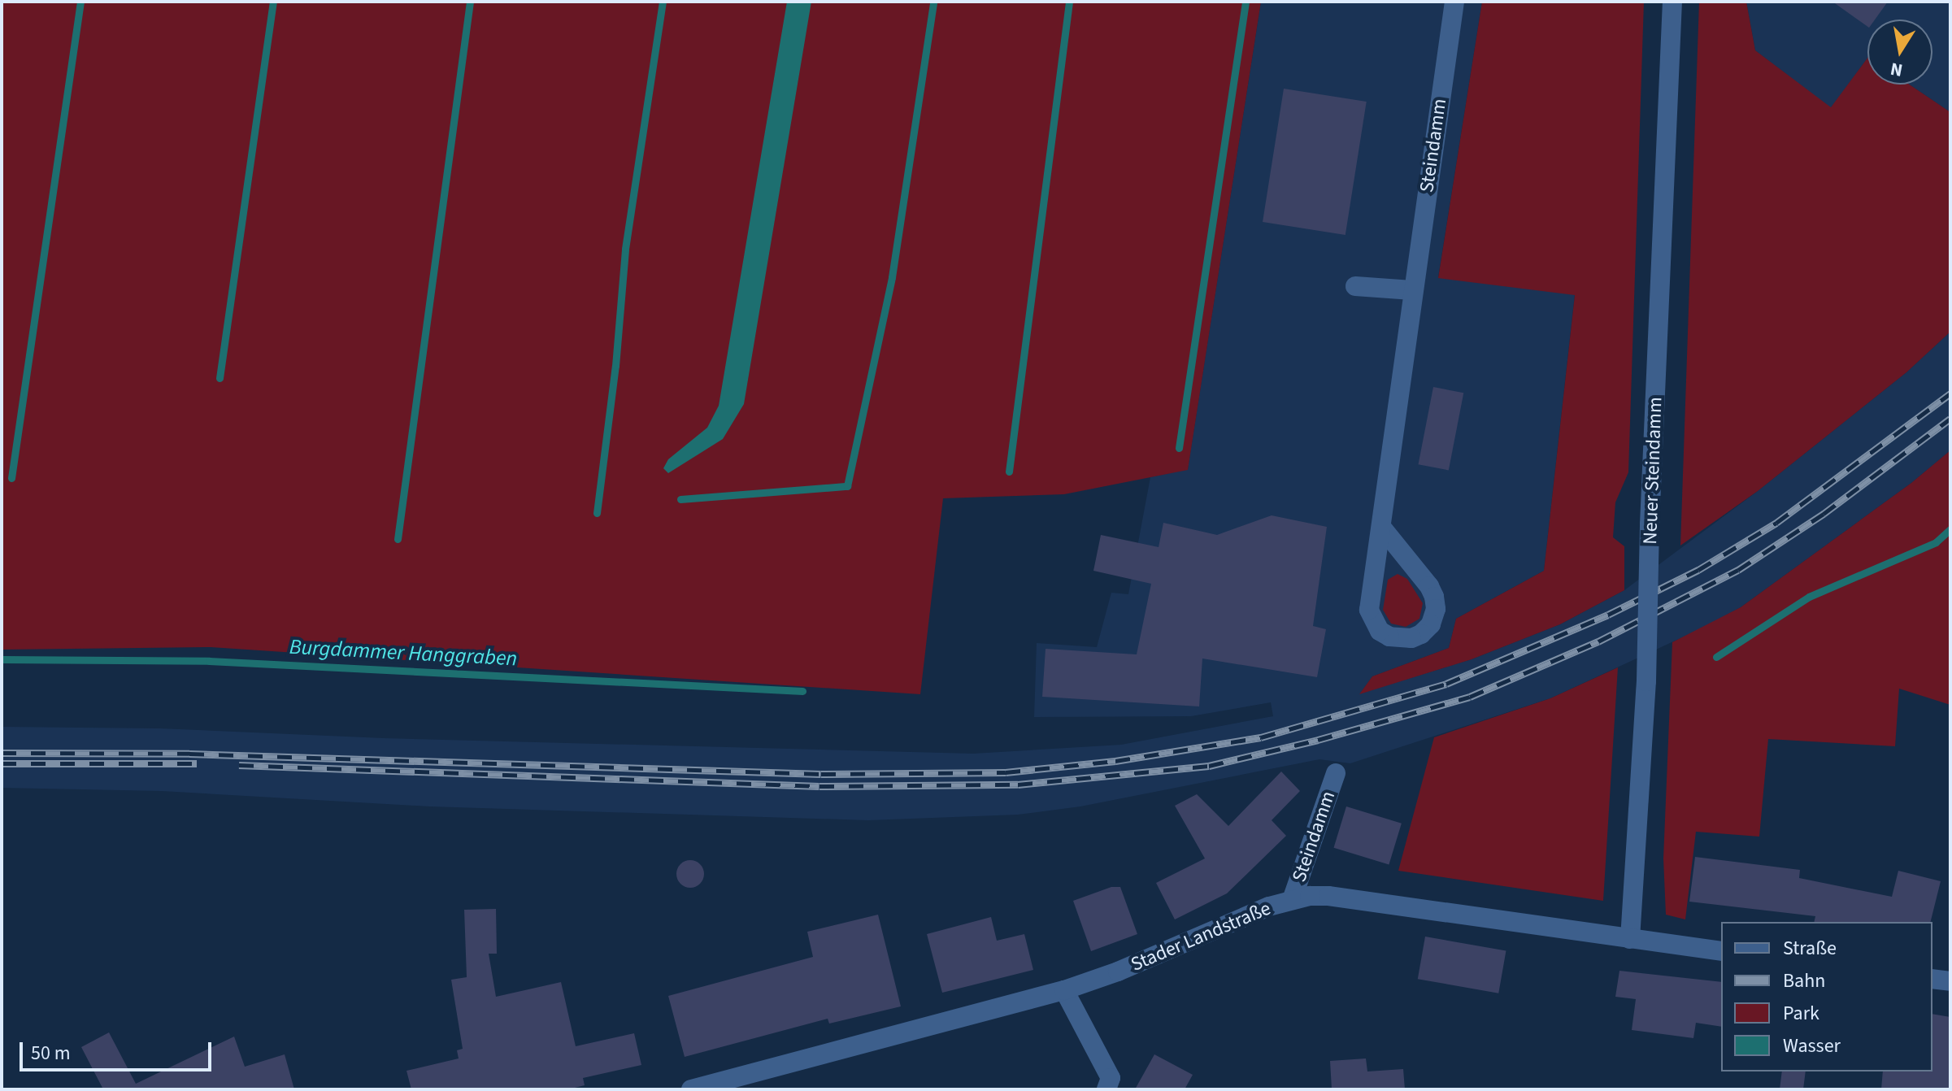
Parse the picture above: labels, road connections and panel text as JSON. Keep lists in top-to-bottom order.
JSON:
{
  "streets": {
    "street": ["Steindamm", "Neuer Steindamm", "Stader Landstraße"]
  },
  "crossings": [
    ["Steindamm", "Stader Landstraße"],
    ["Neuer Steindamm", "Stader Landstraße"]
  ],
  "water": ["Burgdammer Hanggraben"],
  "legend": [
    "Straße",
    "Bahn",
    "Park",
    "Wasser"
  ],
  "scale_bar": "50 m",
  "north": "bottom"
}
